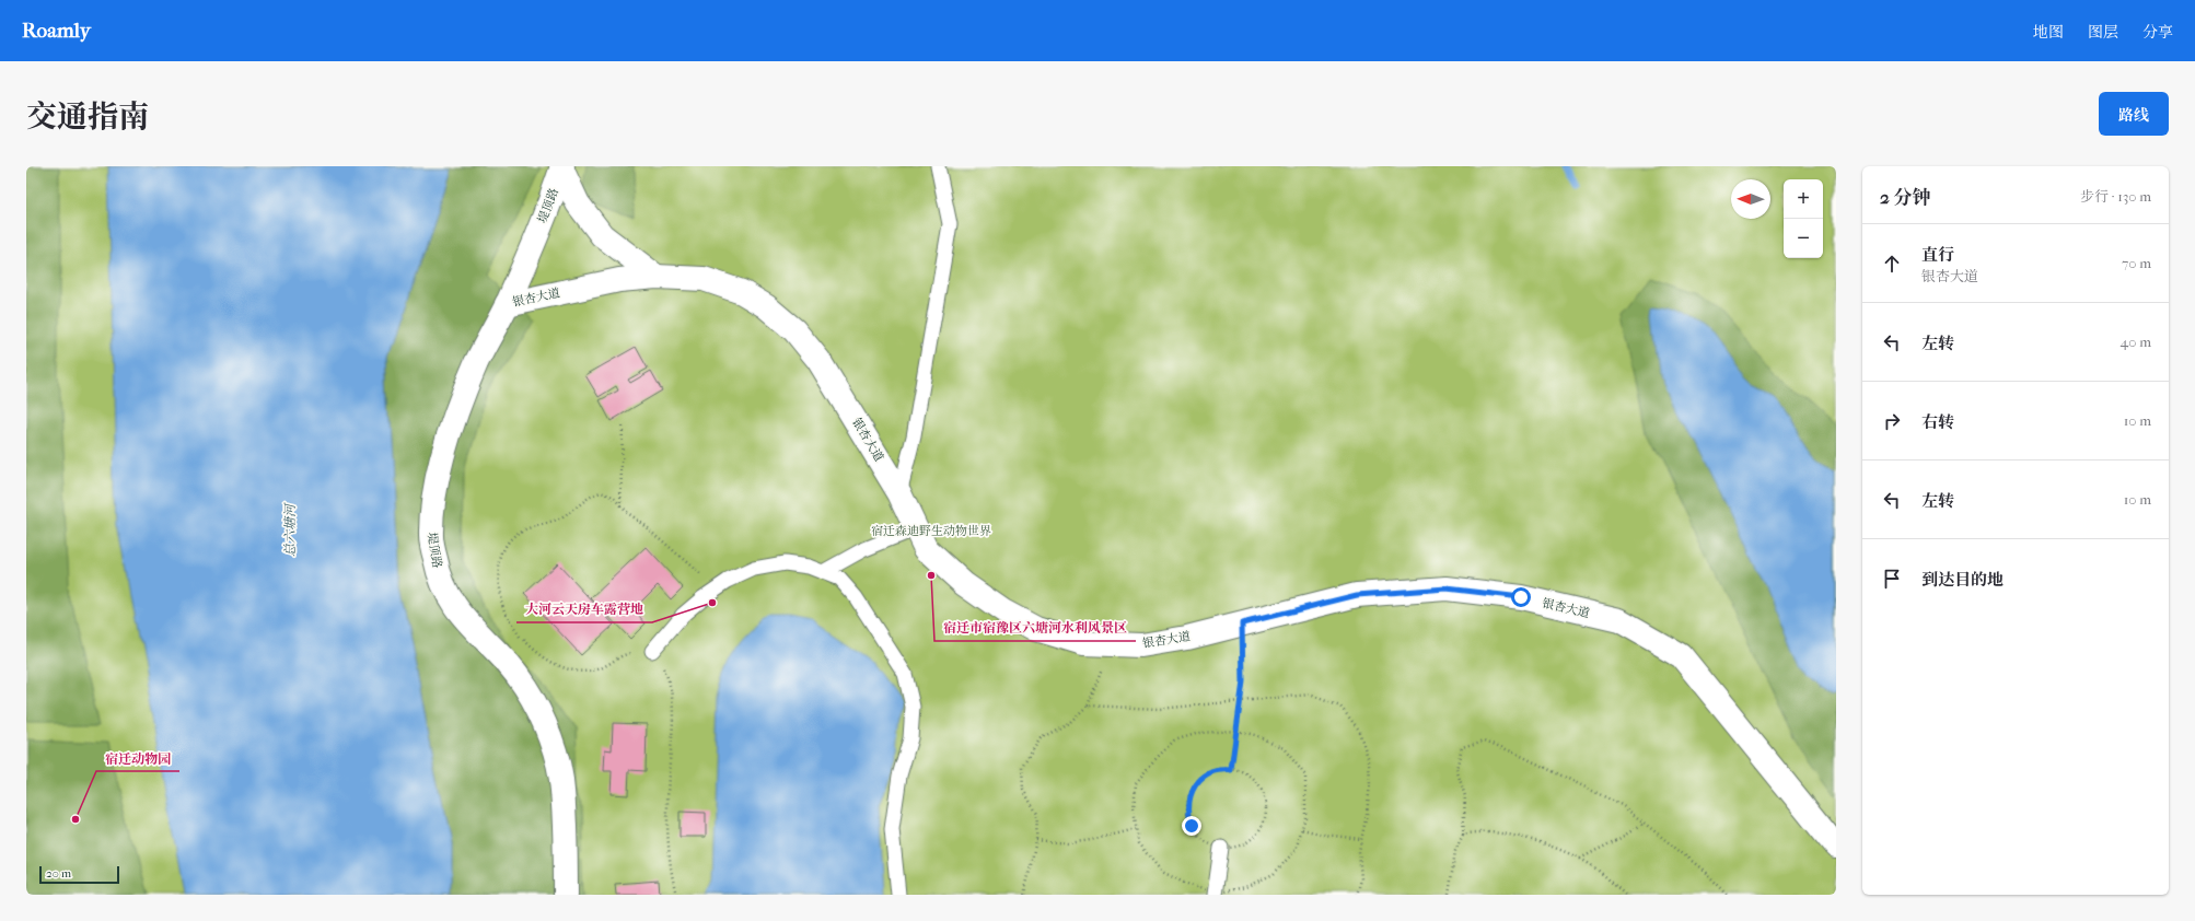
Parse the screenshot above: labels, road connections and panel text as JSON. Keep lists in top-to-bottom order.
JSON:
{
  "streets": {
    "street": ["堤顶路", "银杏大道"]
  },
  "crossings": [
    ["堤顶路", "银杏大道"]
  ],
  "water": ["总六塘河"],
  "parks": ["宿迁森迪野生动物世界"],
  "places": ["宿迁市宿豫区六塘河水利风景区", "大河云天房车露营地", "宿迁动物园"],
  "scale_bar": "20 m",
  "north": "left",
  "page": {
    "header": "Roamly",
    "nav": ["地图", "图层", "分享"],
    "title": "交通指南",
    "buttons": "路线",
    "heading": ["2 分钟", "步行 · 130 m"],
    "map_buttons": ["+", "−"],
    "list": [
      ["直行", "银杏大道", "70 m"],
      ["左转", "40 m"],
      ["右转", "10 m"],
      ["左转", "10 m"],
      "到达目的地"
    ],
    "scale": "20 m"
  }
}
